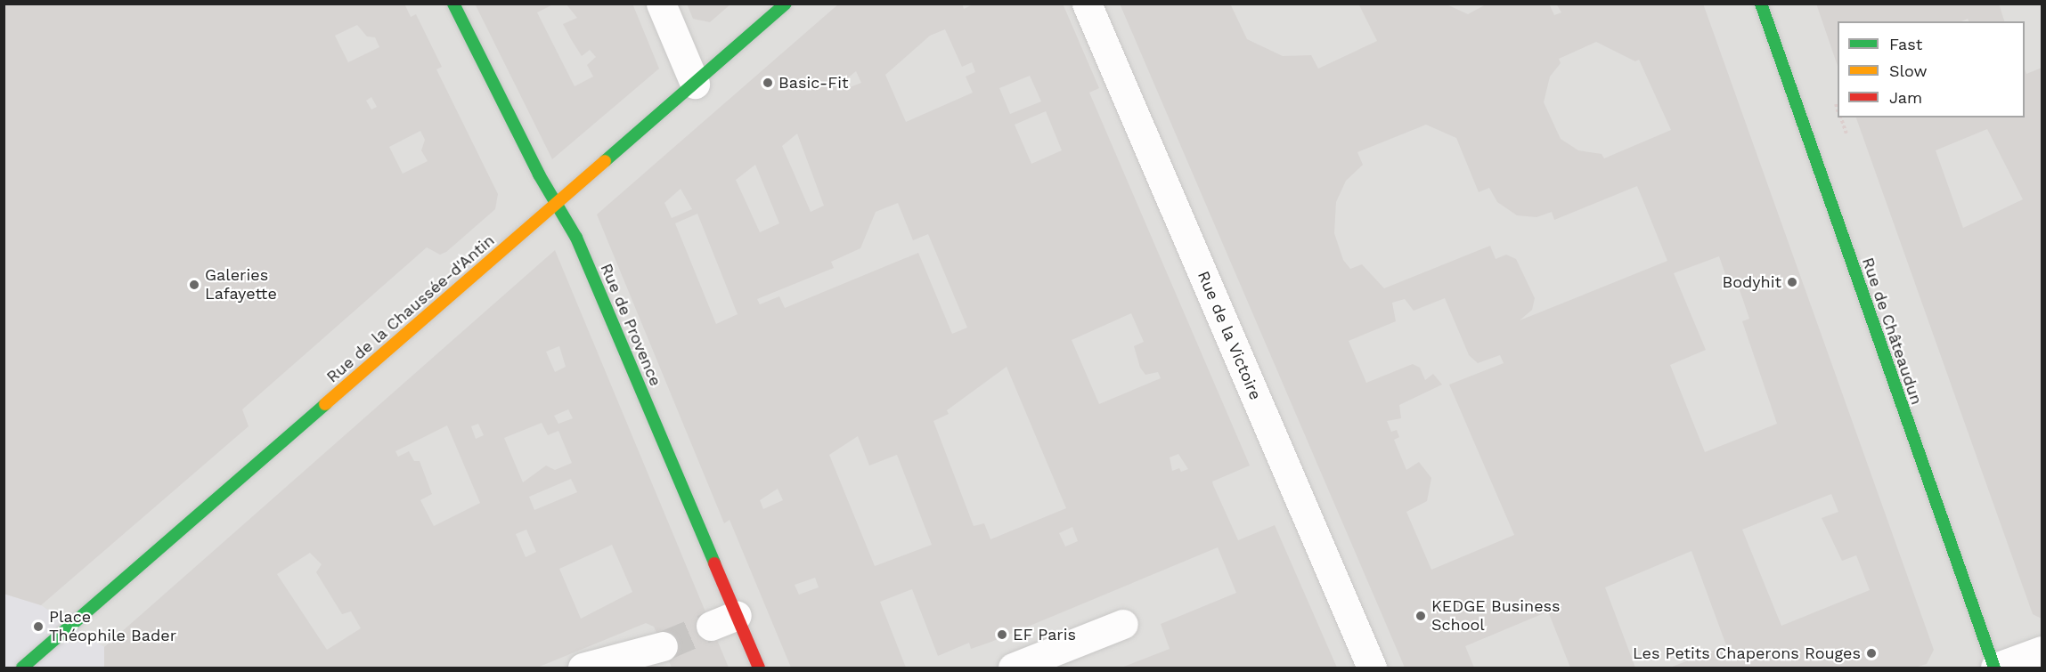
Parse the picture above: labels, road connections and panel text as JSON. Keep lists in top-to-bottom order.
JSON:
{
  "streets": {
    "main road": ["Rue de la Chaussée-d'Antin", "Rue de Provence", "Rue de Châteaudun"],
    "street": ["Rue de la Victoire"]
  },
  "crossings": [
    ["Rue de la Chaussée-d'Antin", "Rue de Provence"]
  ],
  "places": [
    "Basic-Fit",
    "Bodyhit",
    "Galeries Lafayette",
    "KEDGE Business School",
    "Place Théophile Bader",
    "EF Paris",
    "Les Petits Chaperons Rouges"
  ],
  "legend": ["Fast", "Slow", "Jam"]
}
